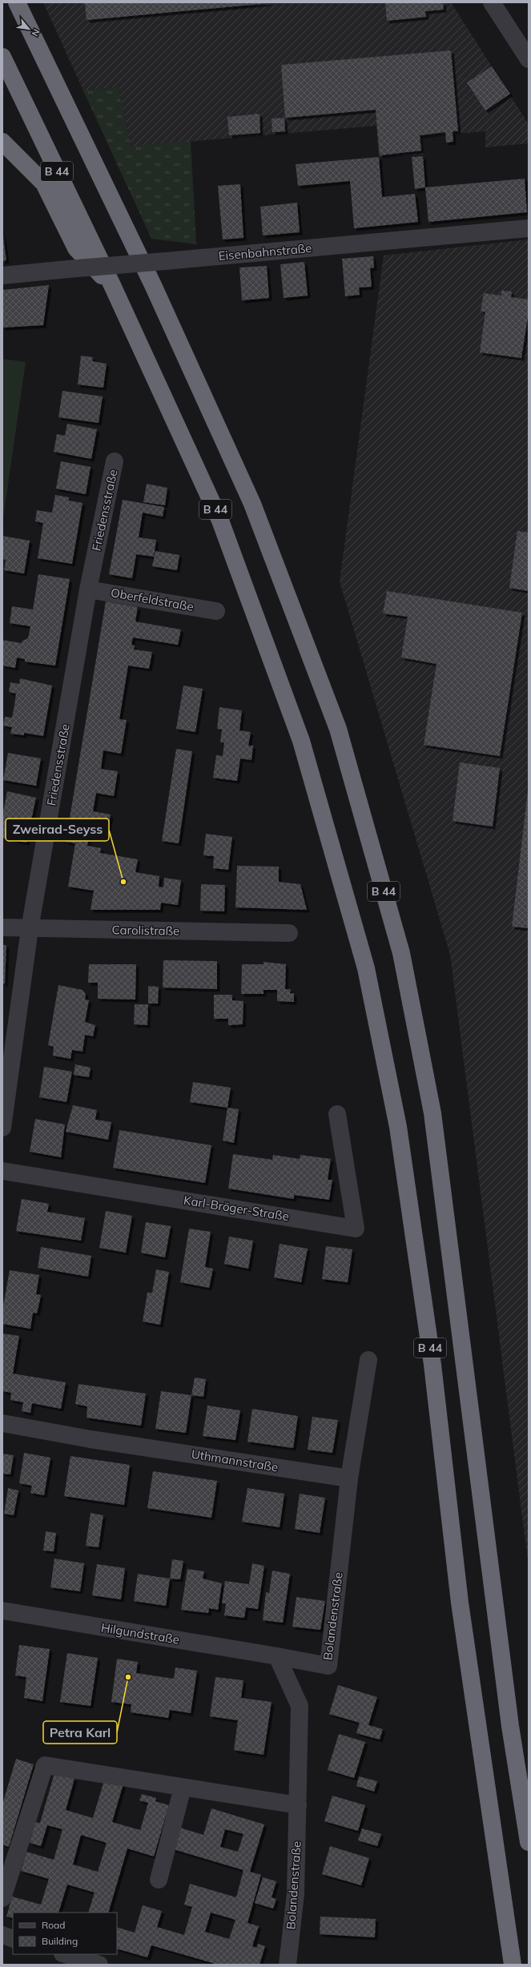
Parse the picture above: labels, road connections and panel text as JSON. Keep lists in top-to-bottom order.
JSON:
{
  "streets": {
    "highway": ["B 44"],
    "street": [
      "Eisenbahnstraße",
      "Friedensstraße",
      "Oberfeldstraße",
      "Carolistraße",
      "Karl-Bröger-Straße",
      "Uthmannstraße",
      "Bolandenstraße",
      "Hilgundstraße"
    ]
  },
  "crossings": [
    ["Friedensstraße", "Oberfeldstraße"],
    ["Friedensstraße", "Carolistraße"],
    ["Uthmannstraße", "Bolandenstraße"],
    ["Bolandenstraße", "Hilgundstraße"]
  ],
  "places": ["Zweirad-Seyss", "Petra Karl"],
  "legend": ["Road", "Building"],
  "north": "bottom right"
}
